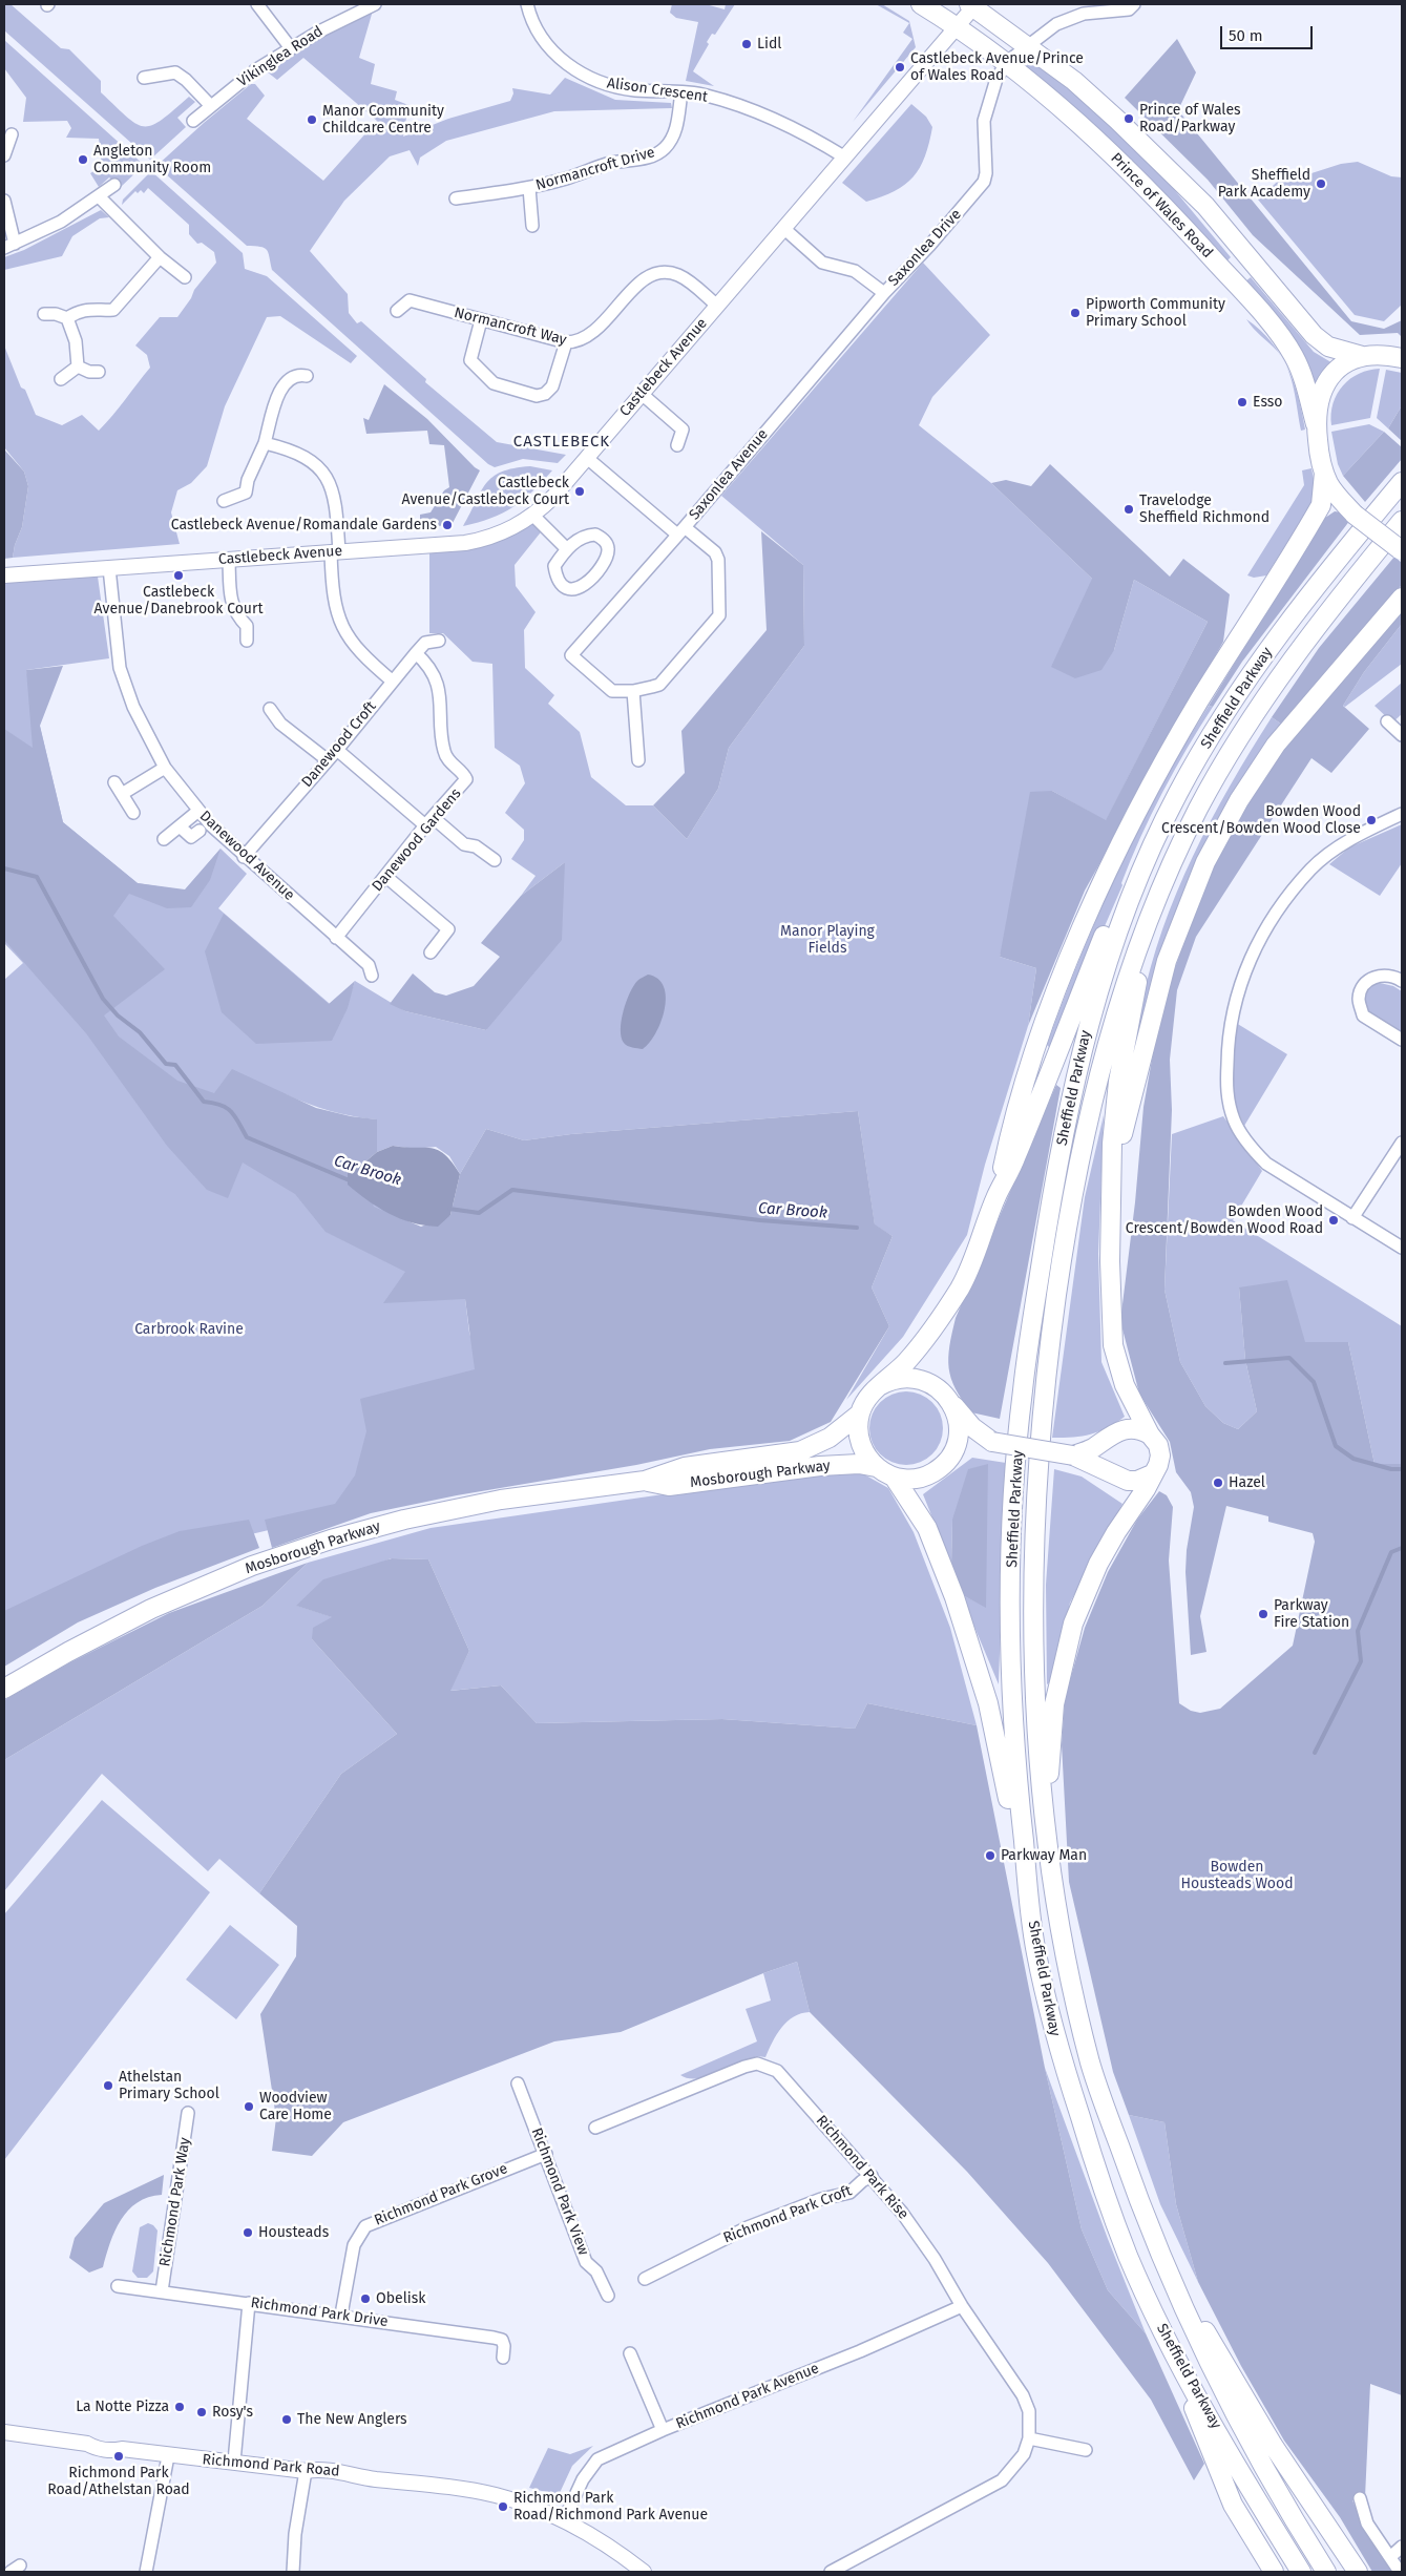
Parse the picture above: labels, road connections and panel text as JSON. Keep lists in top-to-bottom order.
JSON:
{
  "streets": {
    "highway": ["Prince of Wales Road", "Sheffield Parkway", "Mosborough Parkway"],
    "street": [
      "Vikinglea Road",
      "Alison Crescent",
      "Normancroft Drive",
      "Saxonlea Drive",
      "Normancroft Way",
      "Castlebeck Avenue",
      "Saxonlea Avenue",
      "Danewood Croft",
      "Danewood Gardens",
      "Danewood Avenue",
      "Richmond Park Rise",
      "Richmond Park View",
      "Richmond Park Grove",
      "Richmond Park Way",
      "Richmond Park Croft",
      "Richmond Park Drive",
      "Richmond Park Avenue",
      "Richmond Park Road"
    ]
  },
  "crossings": [
    ["Alison Crescent", "Normancroft Drive"],
    ["Alison Crescent", "Castlebeck Avenue"],
    ["Prince of Wales Road", "Saxonlea Drive"],
    ["Prince of Wales Road", "Castlebeck Avenue"],
    ["Saxonlea Drive", "Castlebeck Avenue"],
    ["Saxonlea Drive", "Saxonlea Avenue"],
    ["Normancroft Way", "Castlebeck Avenue"],
    ["Castlebeck Avenue", "Danewood Avenue"],
    ["Danewood Croft", "Danewood Gardens"],
    ["Danewood Croft", "Danewood Avenue"],
    ["Danewood Gardens", "Danewood Avenue"],
    ["Richmond Park Rise", "Richmond Park Croft"],
    ["Richmond Park Rise", "Richmond Park Avenue"],
    ["Richmond Park View", "Richmond Park Grove"],
    ["Richmond Park Grove", "Richmond Park Drive"],
    ["Richmond Park Way", "Richmond Park Drive"],
    ["Richmond Park Avenue", "Richmond Park Road"]
  ],
  "districts": ["CASTLEBECK"],
  "water": ["Car Brook"],
  "parks": ["Manor Playing Fields", "Carbrook Ravine", "Bowden Housteads Wood"],
  "places": [
    "Lidl",
    "Castlebeck Avenue/Prince of Wales Road",
    "Prince of Wales Road/Parkway",
    "Manor Community Childcare Centre",
    "Angleton Community Room",
    "Sheffield Park Academy",
    "Pipworth Community Primary School",
    "Esso",
    "Castlebeck Avenue/Castlebeck Court",
    "Travelodge Sheffield Richmond",
    "Castlebeck Avenue/Romandale Gardens",
    "Castlebeck Avenue/Danebrook Court",
    "Bowden Wood Crescent/Bowden Wood Close",
    "Bowden Wood Crescent/Bowden Wood Road",
    "Hazel",
    "Parkway Fire Station",
    "Parkway Man",
    "Athelstan Primary School",
    "Woodview Care Home",
    "Housteads",
    "Obelisk",
    "La Notte Pizza",
    "Rosy's",
    "The New Anglers",
    "Richmond Park Road/Athelstan Road",
    "Richmond Park Road/Richmond Park Avenue"
  ],
  "scale_bar": "50 m"
}
